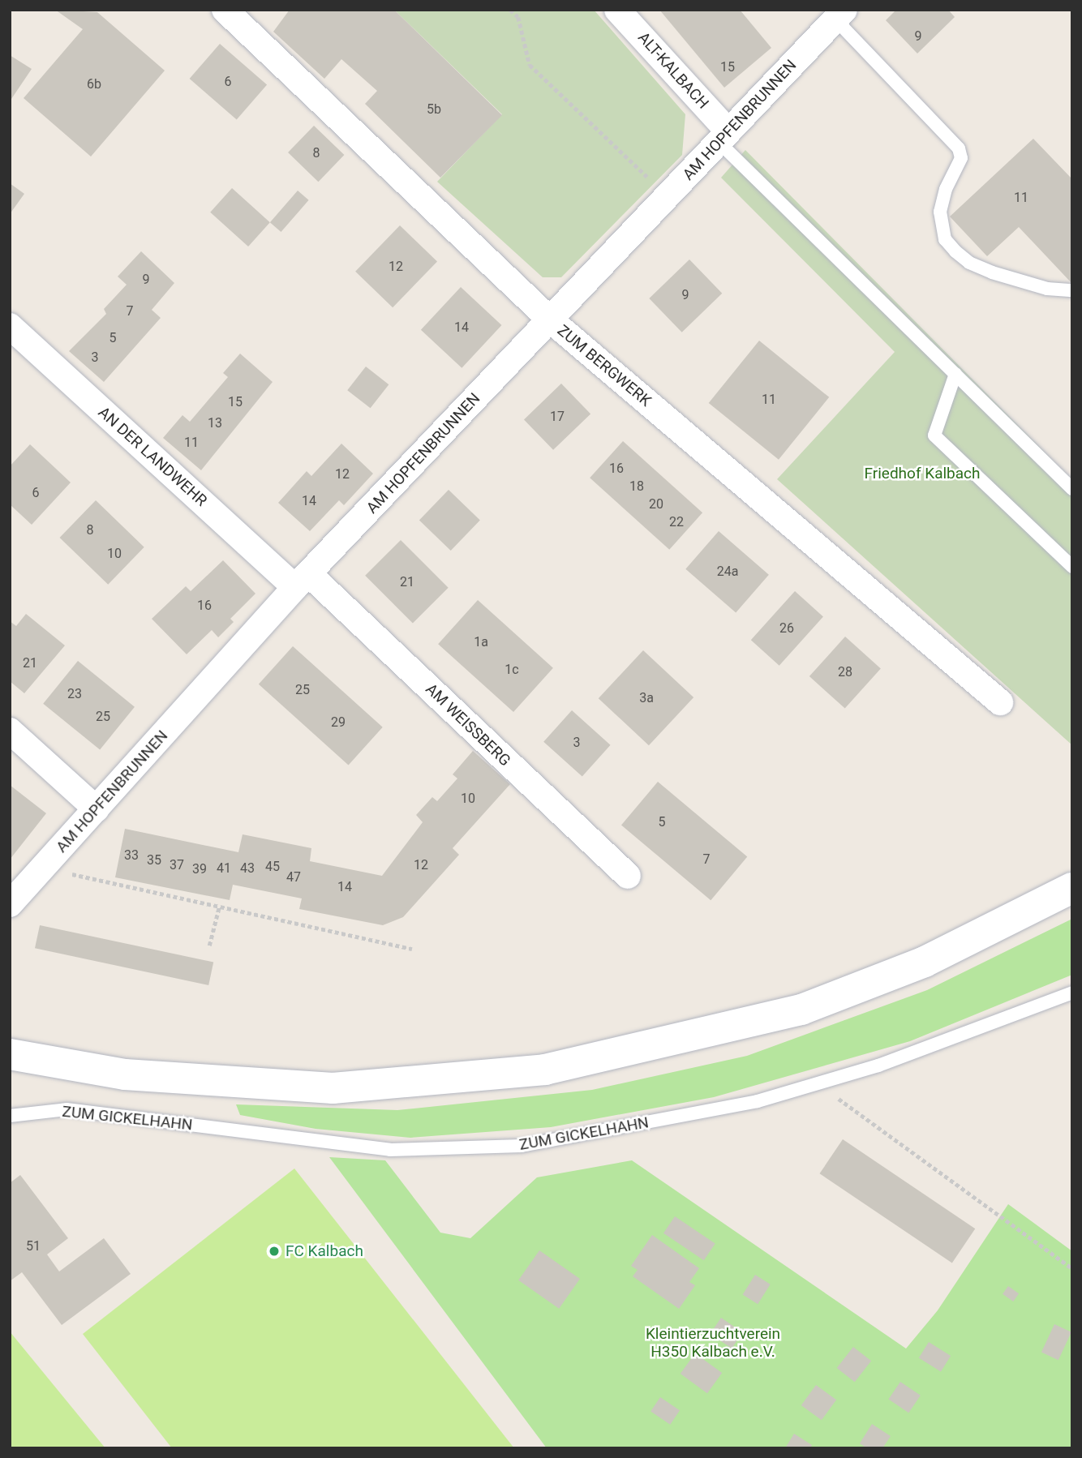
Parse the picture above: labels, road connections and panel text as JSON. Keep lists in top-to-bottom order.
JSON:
{
  "streets": {
    "street": [
      "ALT-KALBACH",
      "AM HOPFENBRUNNEN",
      "ZUM BERGWERK",
      "AN DER LANDWEHR",
      "AM WEISSBERG"
    ],
    "lane": ["ZUM GICKELHAHN"]
  },
  "crossings": [
    ["ALT-KALBACH", "AM HOPFENBRUNNEN"],
    ["AM HOPFENBRUNNEN", "ZUM BERGWERK"],
    ["AM HOPFENBRUNNEN", "AN DER LANDWEHR"],
    ["AM HOPFENBRUNNEN", "AM WEISSBERG"],
    ["AN DER LANDWEHR", "AM WEISSBERG"]
  ],
  "parks": ["Friedhof Kalbach", "Kleintierzuchtverein H350 Kalbach e.V."],
  "places": ["FC Kalbach"],
  "house_numbers": [
    "9",
    "15",
    "6",
    "6b",
    "5b",
    "8",
    "11",
    "12",
    "9",
    "9",
    "7",
    "14",
    "5",
    "3",
    "11",
    "15",
    "17",
    "13",
    "11",
    "16",
    "12",
    "18",
    "6",
    "14",
    "20",
    "22",
    "8",
    "10",
    "24a",
    "21",
    "16",
    "26",
    "1a",
    "21",
    "1c",
    "28",
    "25",
    "23",
    "3a",
    "25",
    "29",
    "3",
    "10",
    "5",
    "33",
    "7",
    "35",
    "37",
    "12",
    "45",
    "41",
    "43",
    "39",
    "47",
    "14",
    "51"
  ]
}
